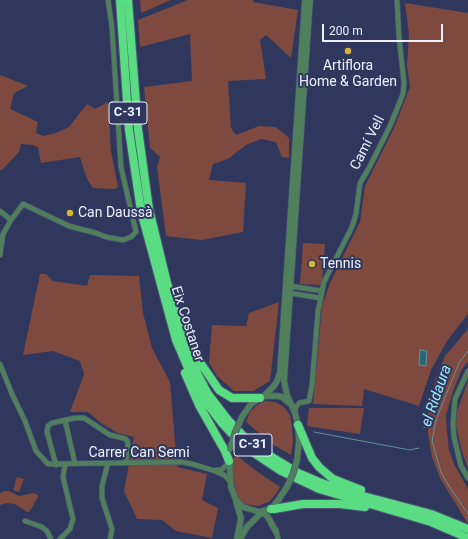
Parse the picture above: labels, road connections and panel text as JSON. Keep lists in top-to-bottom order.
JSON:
{
  "streets": {
    "highway": ["C-31", "Eix Costaner"],
    "street": ["Camí Vell", "Carrer Can Semi"]
  },
  "crossings": [
    ["C-31", "Camí Vell"],
    ["C-31", "Eix Costaner"],
    ["C-31", "Carrer Can Semi"],
    ["Camí Vell", "Carrer Can Semi"]
  ],
  "water": ["el Ridaura"],
  "places": ["Artiflora Home & Garden", "Can Daussà", "Tennis"],
  "scale_bar": "200 m"
}
